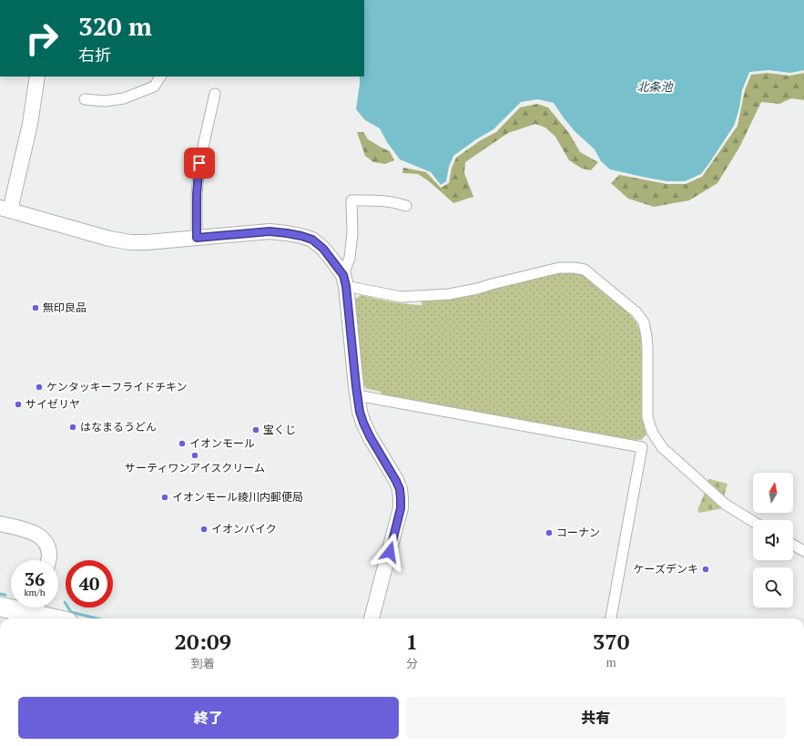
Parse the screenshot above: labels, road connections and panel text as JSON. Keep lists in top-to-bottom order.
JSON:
{
  "water": ["北条池"],
  "places": [
    "無印良品",
    "ケンタッキーフライドチキン",
    "サイゼリヤ",
    "はなまるうどん",
    "宝くじ",
    "イオンモール",
    "サーティワンアイスクリーム",
    "イオンモール綾川内郵便局",
    "イオンバイク",
    "コーナン",
    "ケーズデンキ"
  ],
  "north": "top",
  "page": {
    "turn": ["320 m", "右折"],
    "speed": "36 km/h",
    "limit": "40",
    "eta": [
      "20:09",
      "到着",
      "1",
      "分",
      "370",
      "m"
    ],
    "buttons": ["終了", "共有"]
  }
}
